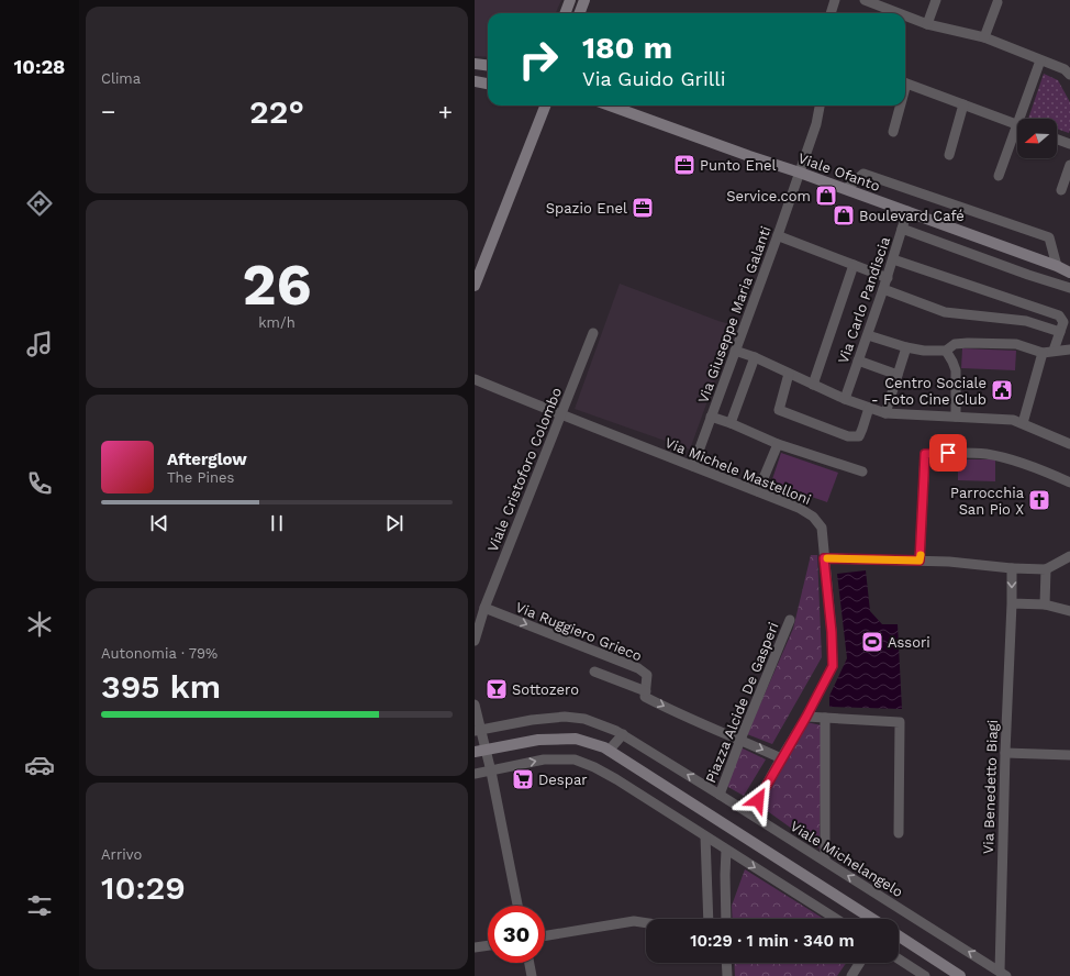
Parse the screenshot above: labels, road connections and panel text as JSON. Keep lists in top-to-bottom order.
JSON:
{
  "streets": {
    "street": [
      "Viale Ofanto",
      "Via Carlo Pandiscia",
      "Via Giuseppe Maria Galanti",
      "Viale Cristoforo Colombo",
      "Via Michele Mastelloni",
      "Via Ruggiero Grieco",
      "Piazza Alcide De Gasperi",
      "Via Benedetto Biagi",
      "Viale Michelangelo"
    ]
  },
  "crossings": [
    ["Viale Ofanto", "Via Carlo Pandiscia"],
    ["Viale Ofanto", "Via Giuseppe Maria Galanti"],
    ["Via Giuseppe Maria Galanti", "Via Michele Mastelloni"],
    ["Viale Cristoforo Colombo", "Via Michele Mastelloni"],
    ["Viale Cristoforo Colombo", "Via Ruggiero Grieco"],
    ["Via Michele Mastelloni", "Viale Michelangelo"],
    ["Piazza Alcide De Gasperi", "Viale Michelangelo"],
    ["Via Benedetto Biagi", "Viale Michelangelo"]
  ],
  "one_way": ["Via Ruggiero Grieco"],
  "places": {
    "office": ["Punto Enel", "Spazio Enel"],
    "shop": ["Service.com", "Boulevard Café"],
    "public building": ["Centro Sociale - Foto Cine Club"],
    "church": ["Parrocchia San Pio X"],
    "sports": ["Assori"],
    "bar": ["Sottozero"],
    "supermarket": ["Despar"]
  },
  "north": "left",
  "page": {
    "tabs": "10:28",
    "tile": [
      "Clima",
      ["26", "km/h"],
      ["Autonomia · 79%", "395 km"],
      ["Arrivo", "10:29"]
    ],
    "turn": ["180 m", "Via Guido Grilli"],
    "heat": ["−", "22°", "+"],
    "song": ["Afterglow", "The Pines"],
    "limit": "30",
    "trip": "10:29 · 1 min · 340 m"
  }
}
